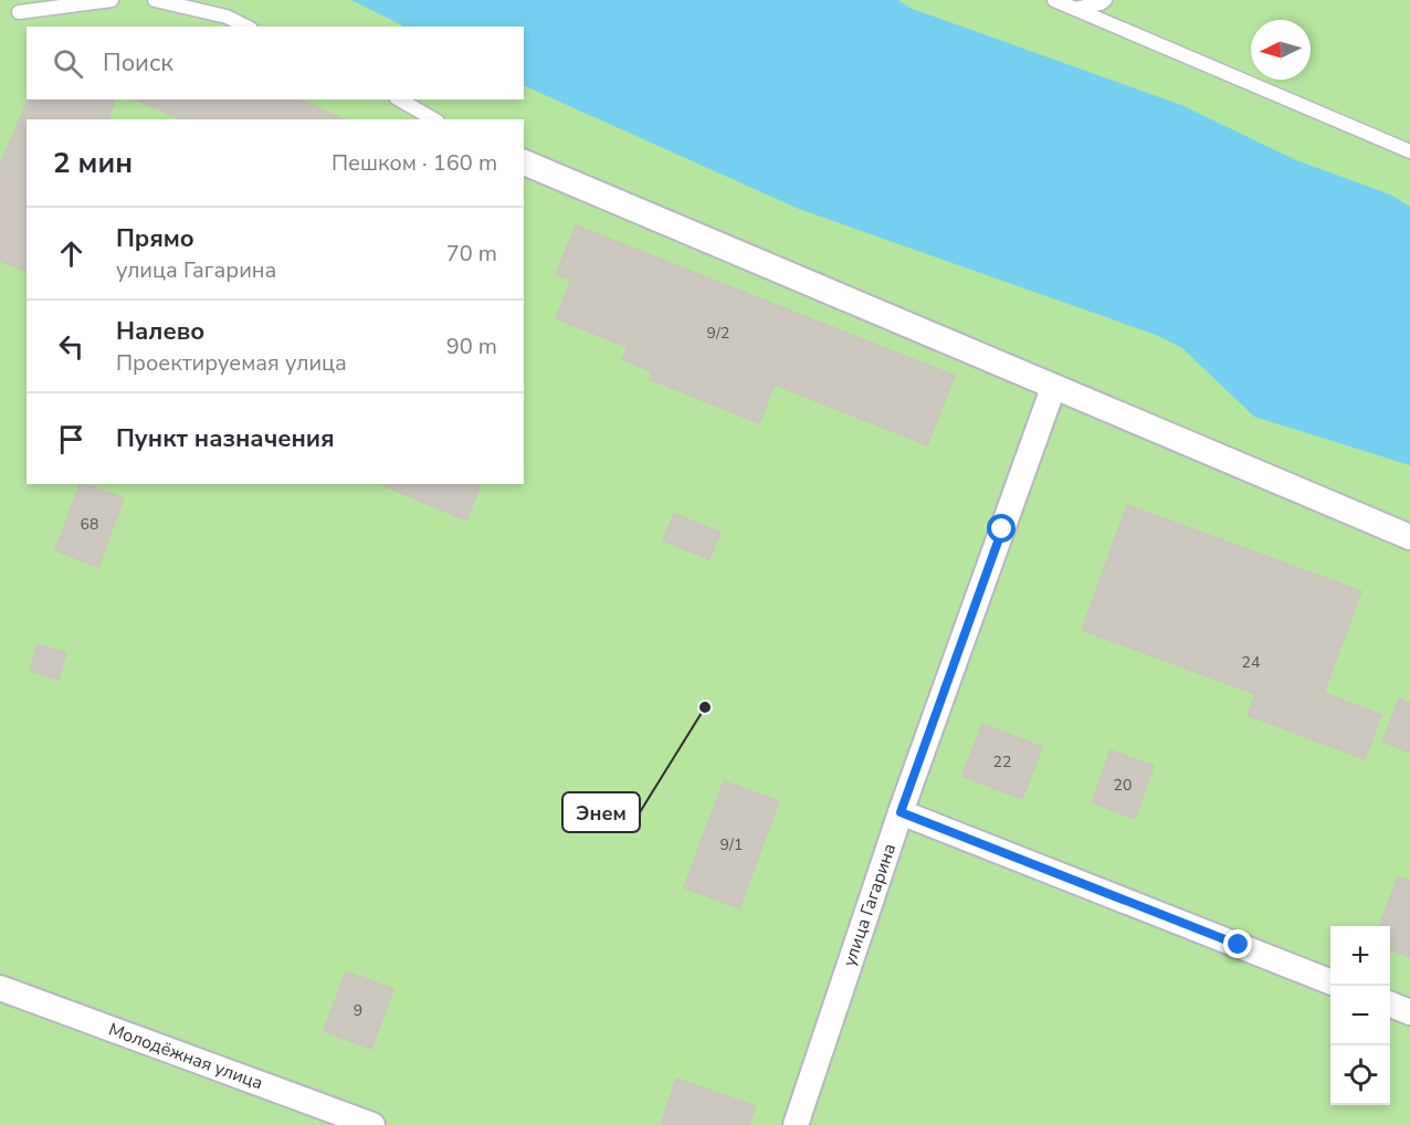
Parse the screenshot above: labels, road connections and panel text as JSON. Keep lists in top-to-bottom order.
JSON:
{
  "streets": {
    "street": ["улица Гагарина", "Молодёжная улица"]
  },
  "places": ["Энем"],
  "house_numbers": [
    "9/2",
    "68",
    "24",
    "22",
    "20",
    "9/1",
    "9"
  ],
  "north": "left",
  "page": {
    "search": "Поиск",
    "heading": ["2 мин", "Пешком · 160 m"],
    "list": [
      ["Прямо", "улица Гагарина", "70 m"],
      ["Налево", "Проектируемая улица", "90 m"],
      "Пункт назначения"
    ],
    "map_buttons": ["+", "−"]
  }
}
